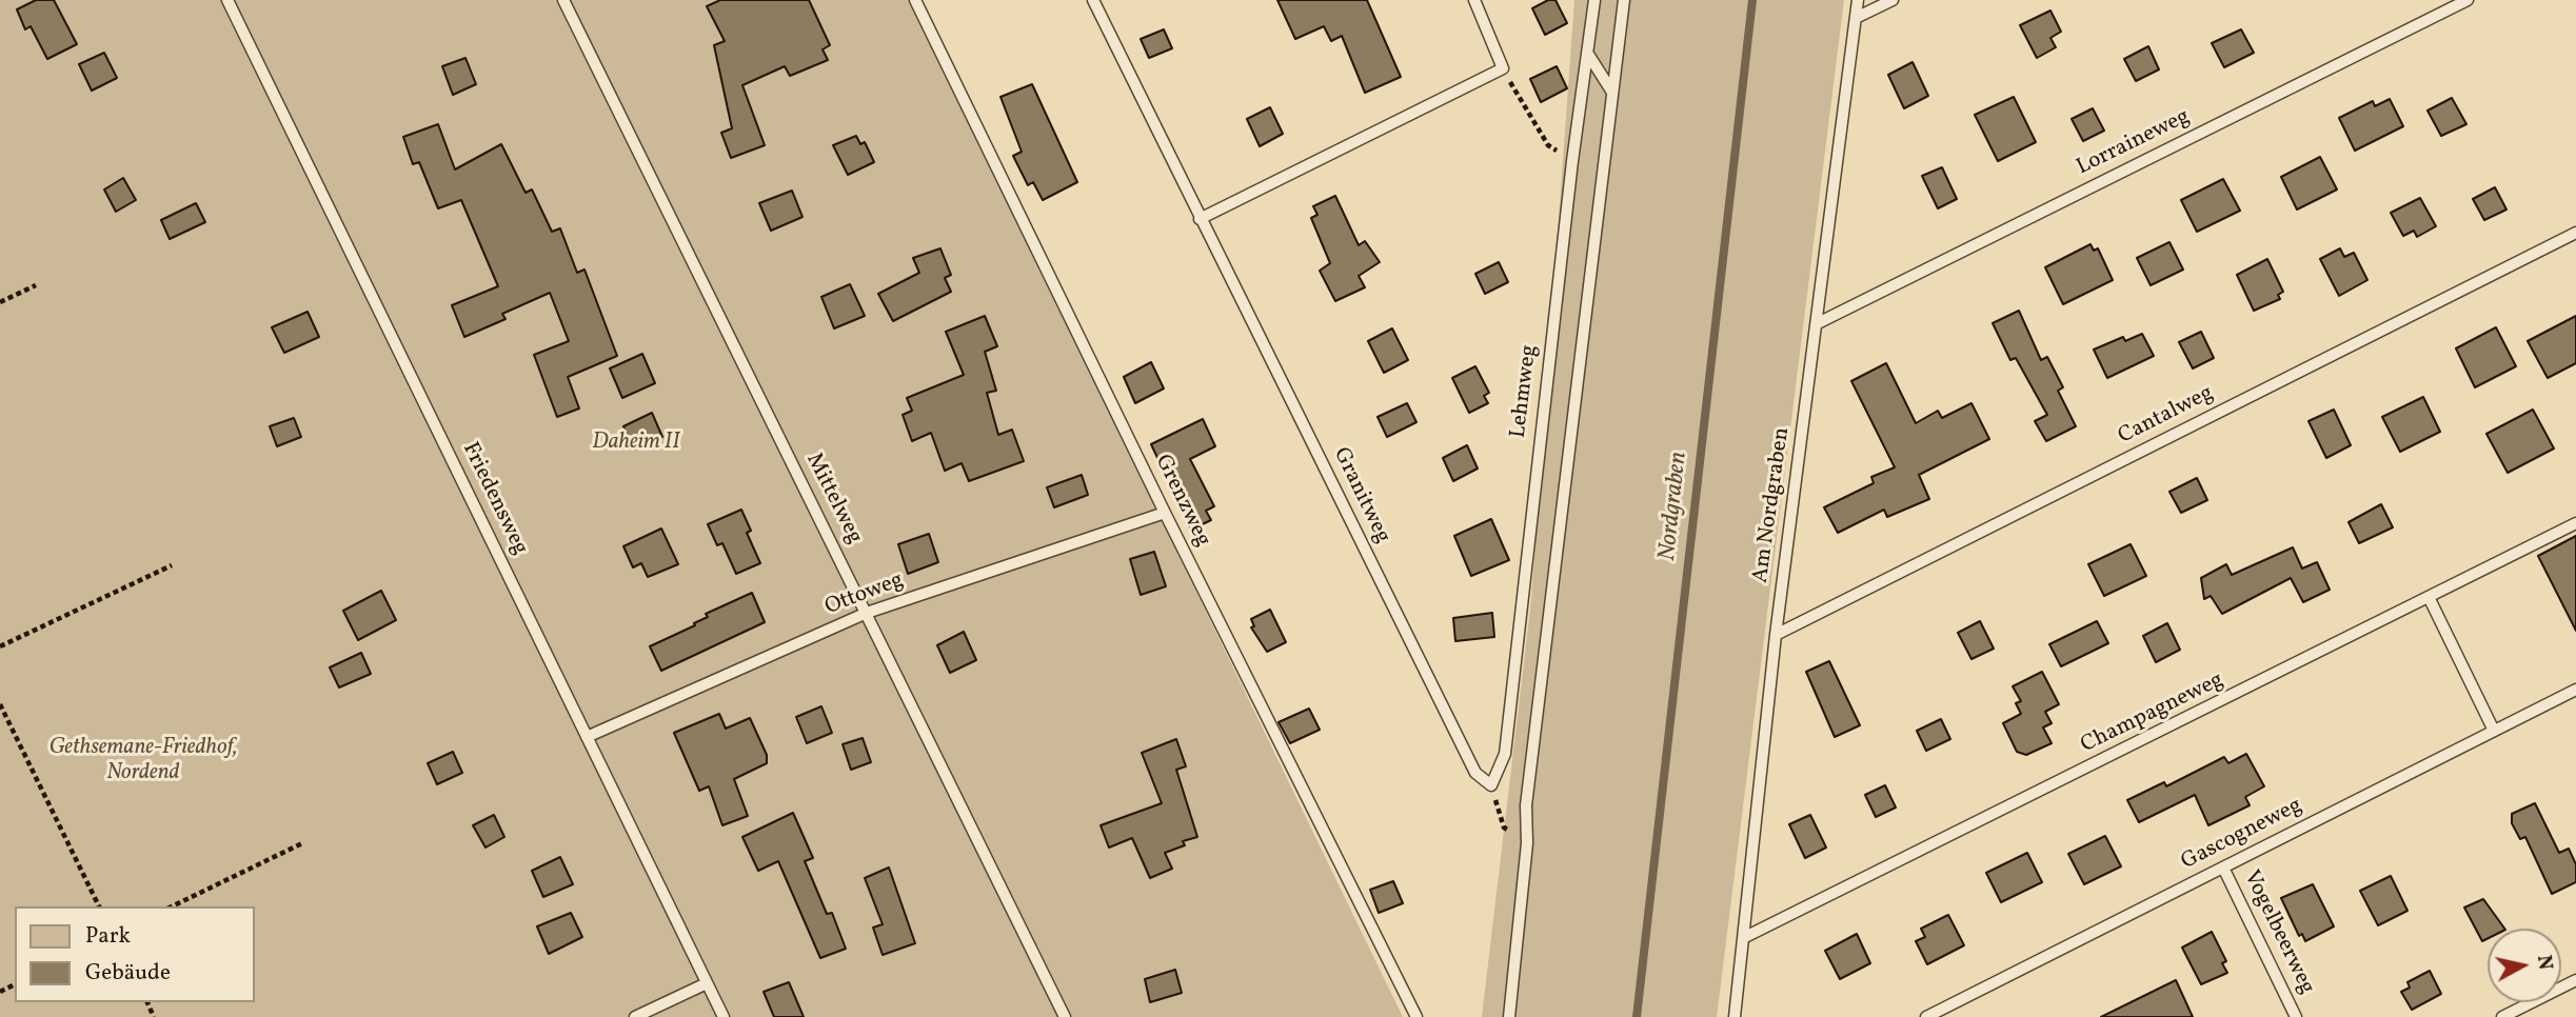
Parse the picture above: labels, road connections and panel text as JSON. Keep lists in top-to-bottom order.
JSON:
{
  "streets": {
    "lane": [
      "Lorraineweg",
      "Lehmweg",
      "Cantalweg",
      "Granitweg",
      "Friedensweg",
      "Mittelweg",
      "Grenzweg",
      "Am Nordgraben",
      "Ottoweg",
      "Champagneweg",
      "Gascogneweg",
      "Vogelbeerweg"
    ]
  },
  "crossings": [
    ["Lorraineweg", "Am Nordgraben"],
    ["Lehmweg", "Granitweg"],
    ["Cantalweg", "Am Nordgraben"],
    ["Friedensweg", "Ottoweg"],
    ["Mittelweg", "Ottoweg"],
    ["Grenzweg", "Ottoweg"],
    ["Am Nordgraben", "Champagneweg"],
    ["Gascogneweg", "Vogelbeerweg"]
  ],
  "water": ["Nordgraben"],
  "parks": ["Daheim II", "Gethsemane-Friedhof, Nordend"],
  "legend": ["Park", "Gebäude"],
  "north": "right"
}
